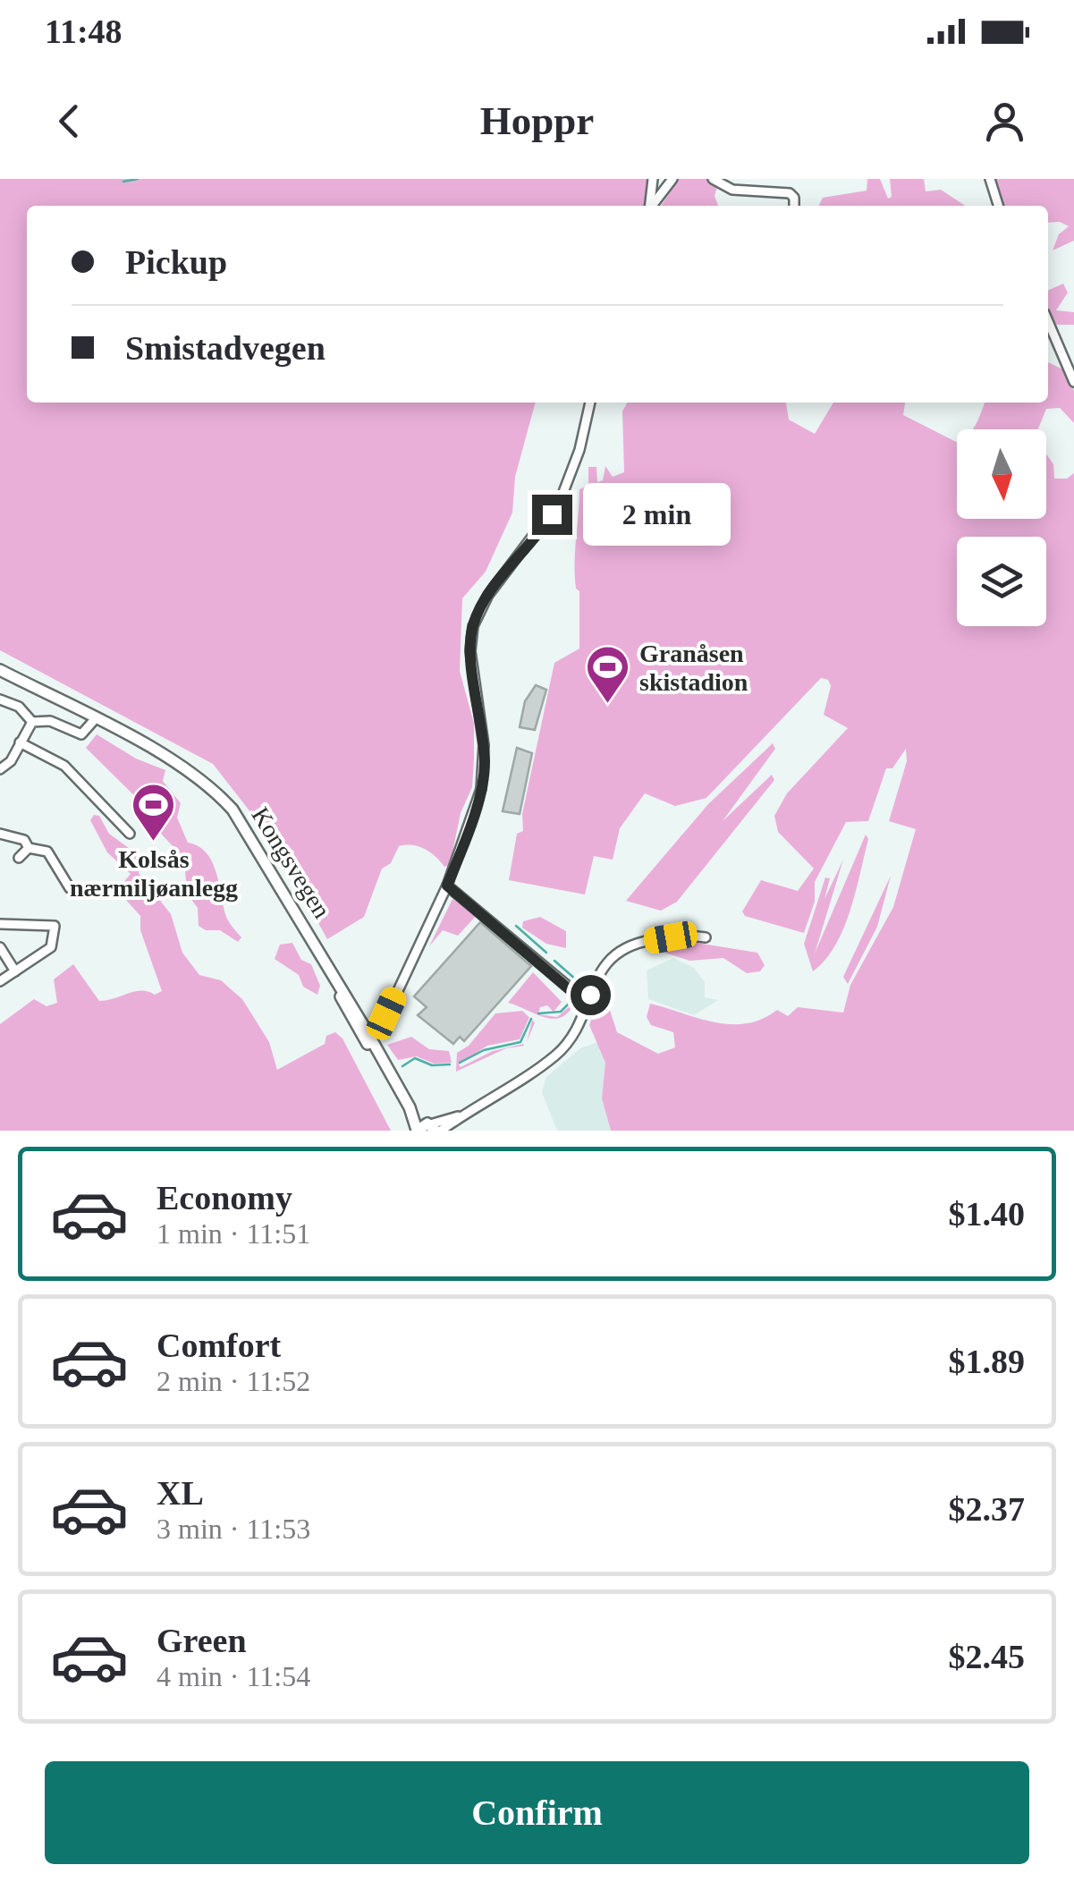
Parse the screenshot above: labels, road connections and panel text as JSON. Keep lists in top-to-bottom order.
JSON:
{
  "streets": {
    "main road": ["Kongsvegen"]
  },
  "places": {
    "sports": ["Granåsen skistadion", "Kolsås nærmiljøanlegg"]
  },
  "north": "bottom",
  "page": {
    "status": "11:48",
    "header": "Hoppr",
    "banner": ["Pickup", "Smistadvegen"],
    "bubble": "2 min",
    "list": [
      {
        "name": "Economy",
        "note": "1 min · 11:51",
        "value": "$1.40"
      },
      {
        "name": "Comfort",
        "note": "2 min · 11:52",
        "value": "$1.89"
      },
      {
        "name": "XL",
        "note": "3 min · 11:53",
        "value": "$2.37"
      },
      {
        "name": "Green",
        "note": "4 min · 11:54",
        "value": "$2.45"
      }
    ],
    "buttons": "Confirm"
  }
}
